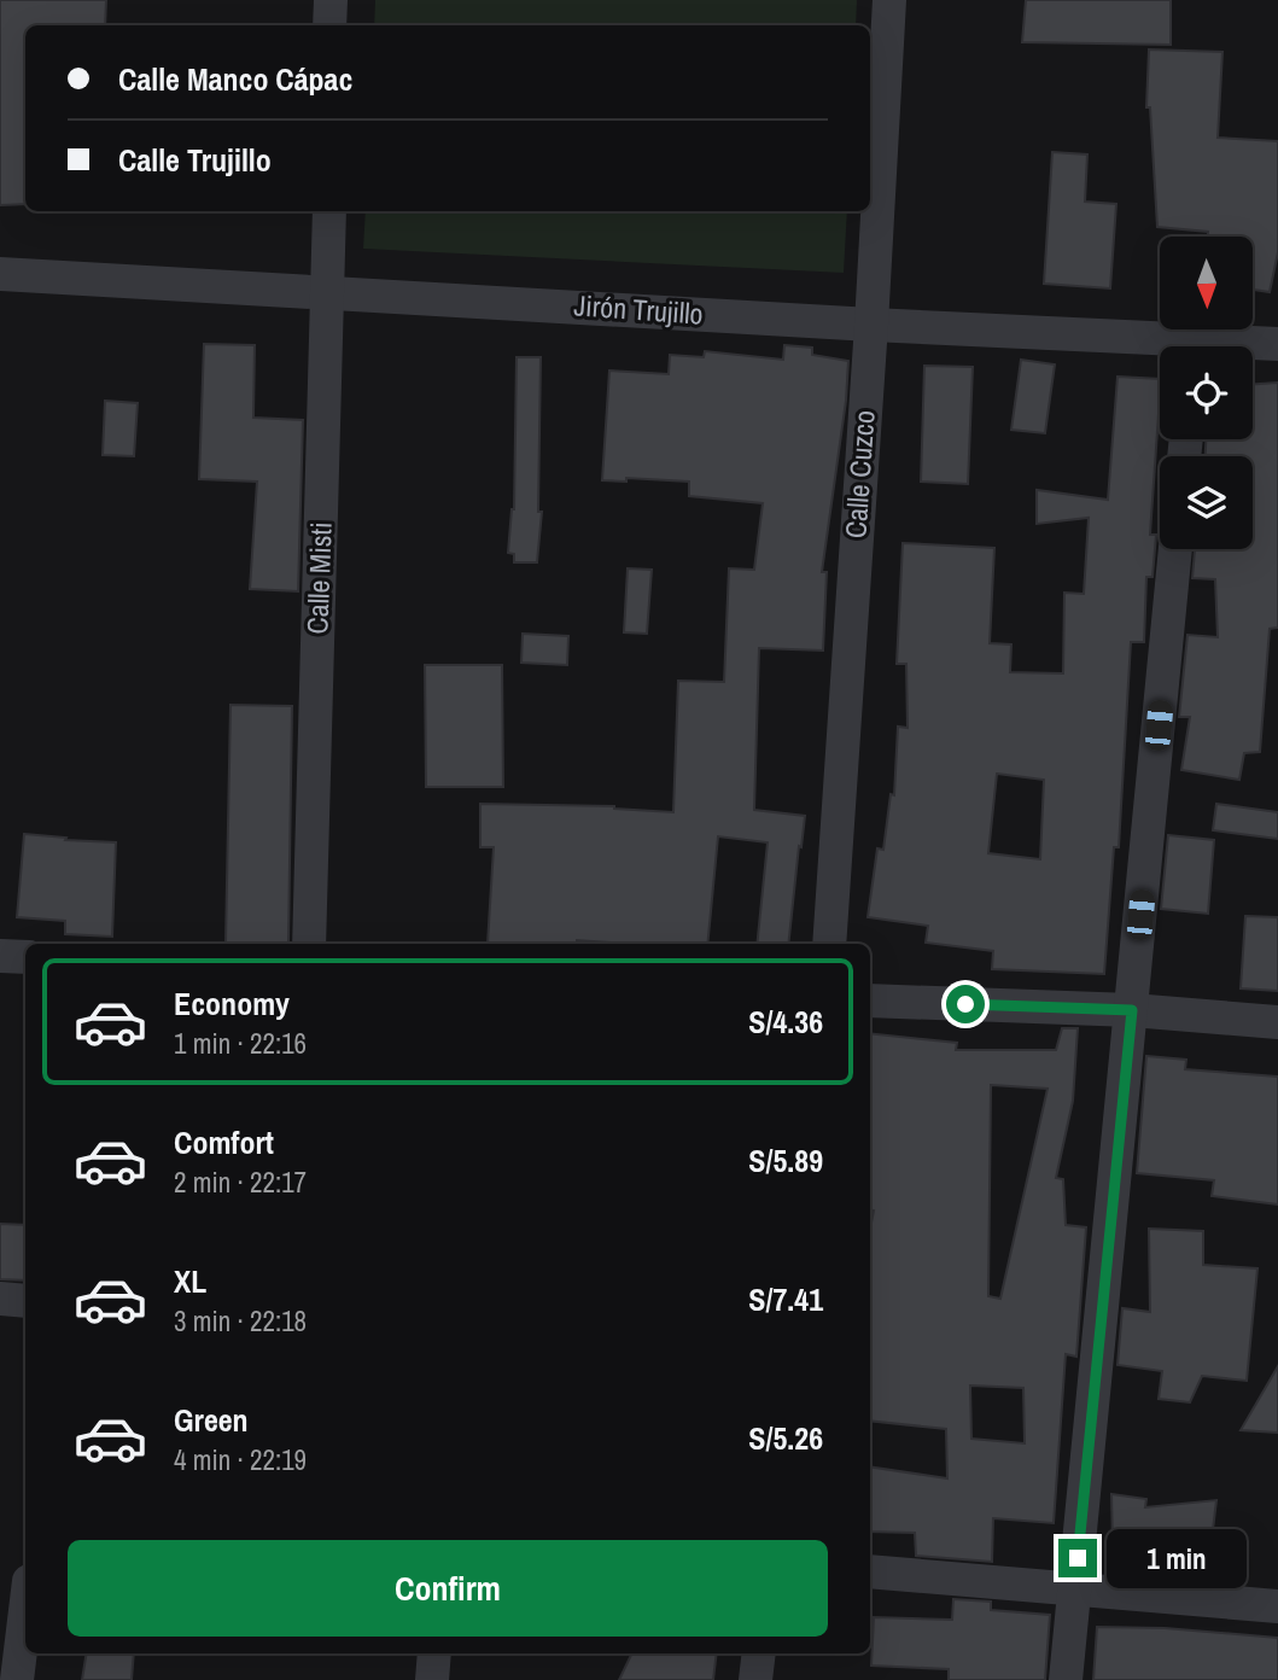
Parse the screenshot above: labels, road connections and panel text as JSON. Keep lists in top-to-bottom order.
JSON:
{
  "streets": {
    "street": ["Jirón Trujillo", "Calle Cuzco", "Calle Misti"]
  },
  "crossings": [
    ["Jirón Trujillo", "Calle Cuzco"],
    ["Jirón Trujillo", "Calle Misti"]
  ],
  "north": "bottom",
  "page": {
    "banner": ["Calle Manco Cápac", "Calle Trujillo"],
    "list": [
      {
        "name": "Economy",
        "note": "1 min · 22:16",
        "value": "S/4.36"
      },
      {
        "name": "Comfort",
        "note": "2 min · 22:17",
        "value": "S/5.89"
      },
      {
        "name": "XL",
        "note": "3 min · 22:18",
        "value": "S/7.41"
      },
      {
        "name": "Green",
        "note": "4 min · 22:19",
        "value": "S/5.26"
      }
    ],
    "buttons": "Confirm",
    "bubble": "1 min"
  }
}
